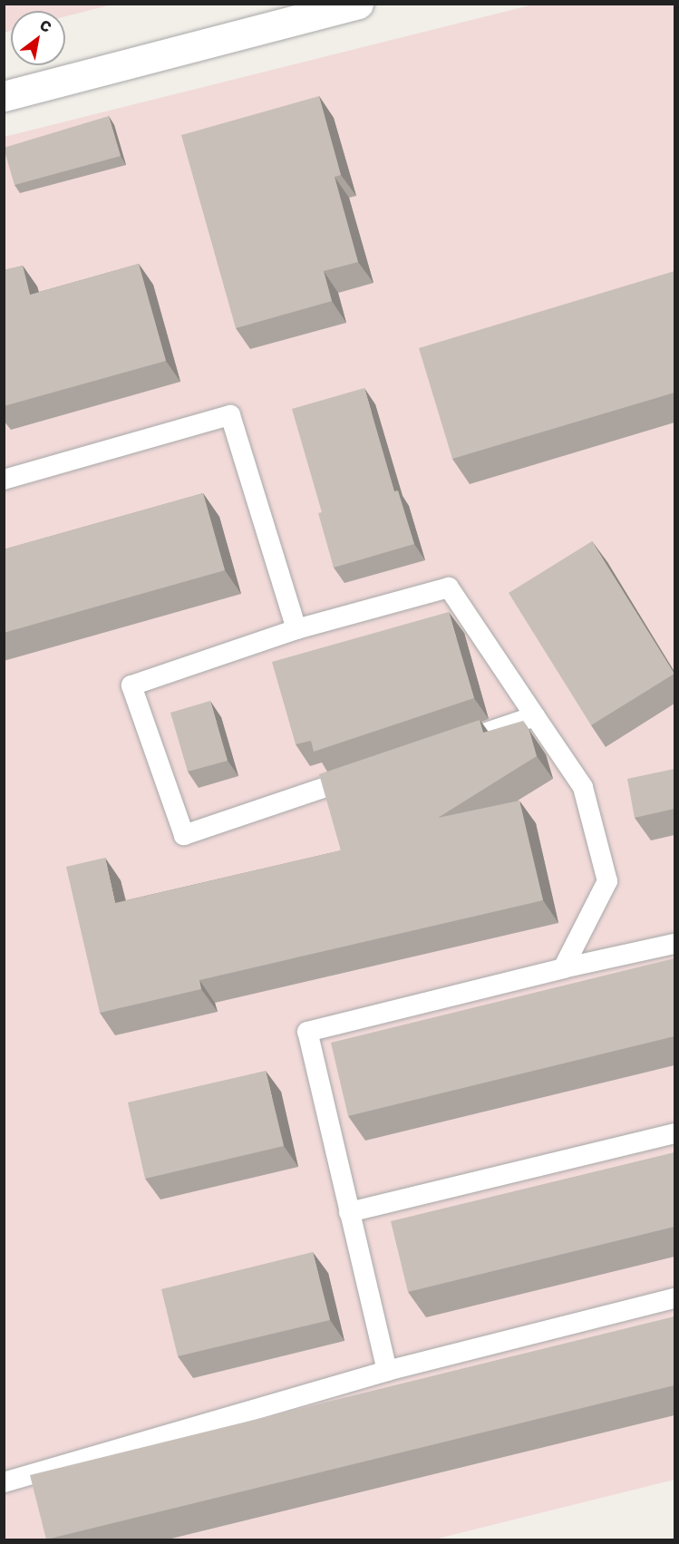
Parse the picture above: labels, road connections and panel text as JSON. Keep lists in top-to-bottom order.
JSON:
{
  "north": "top right"
}
